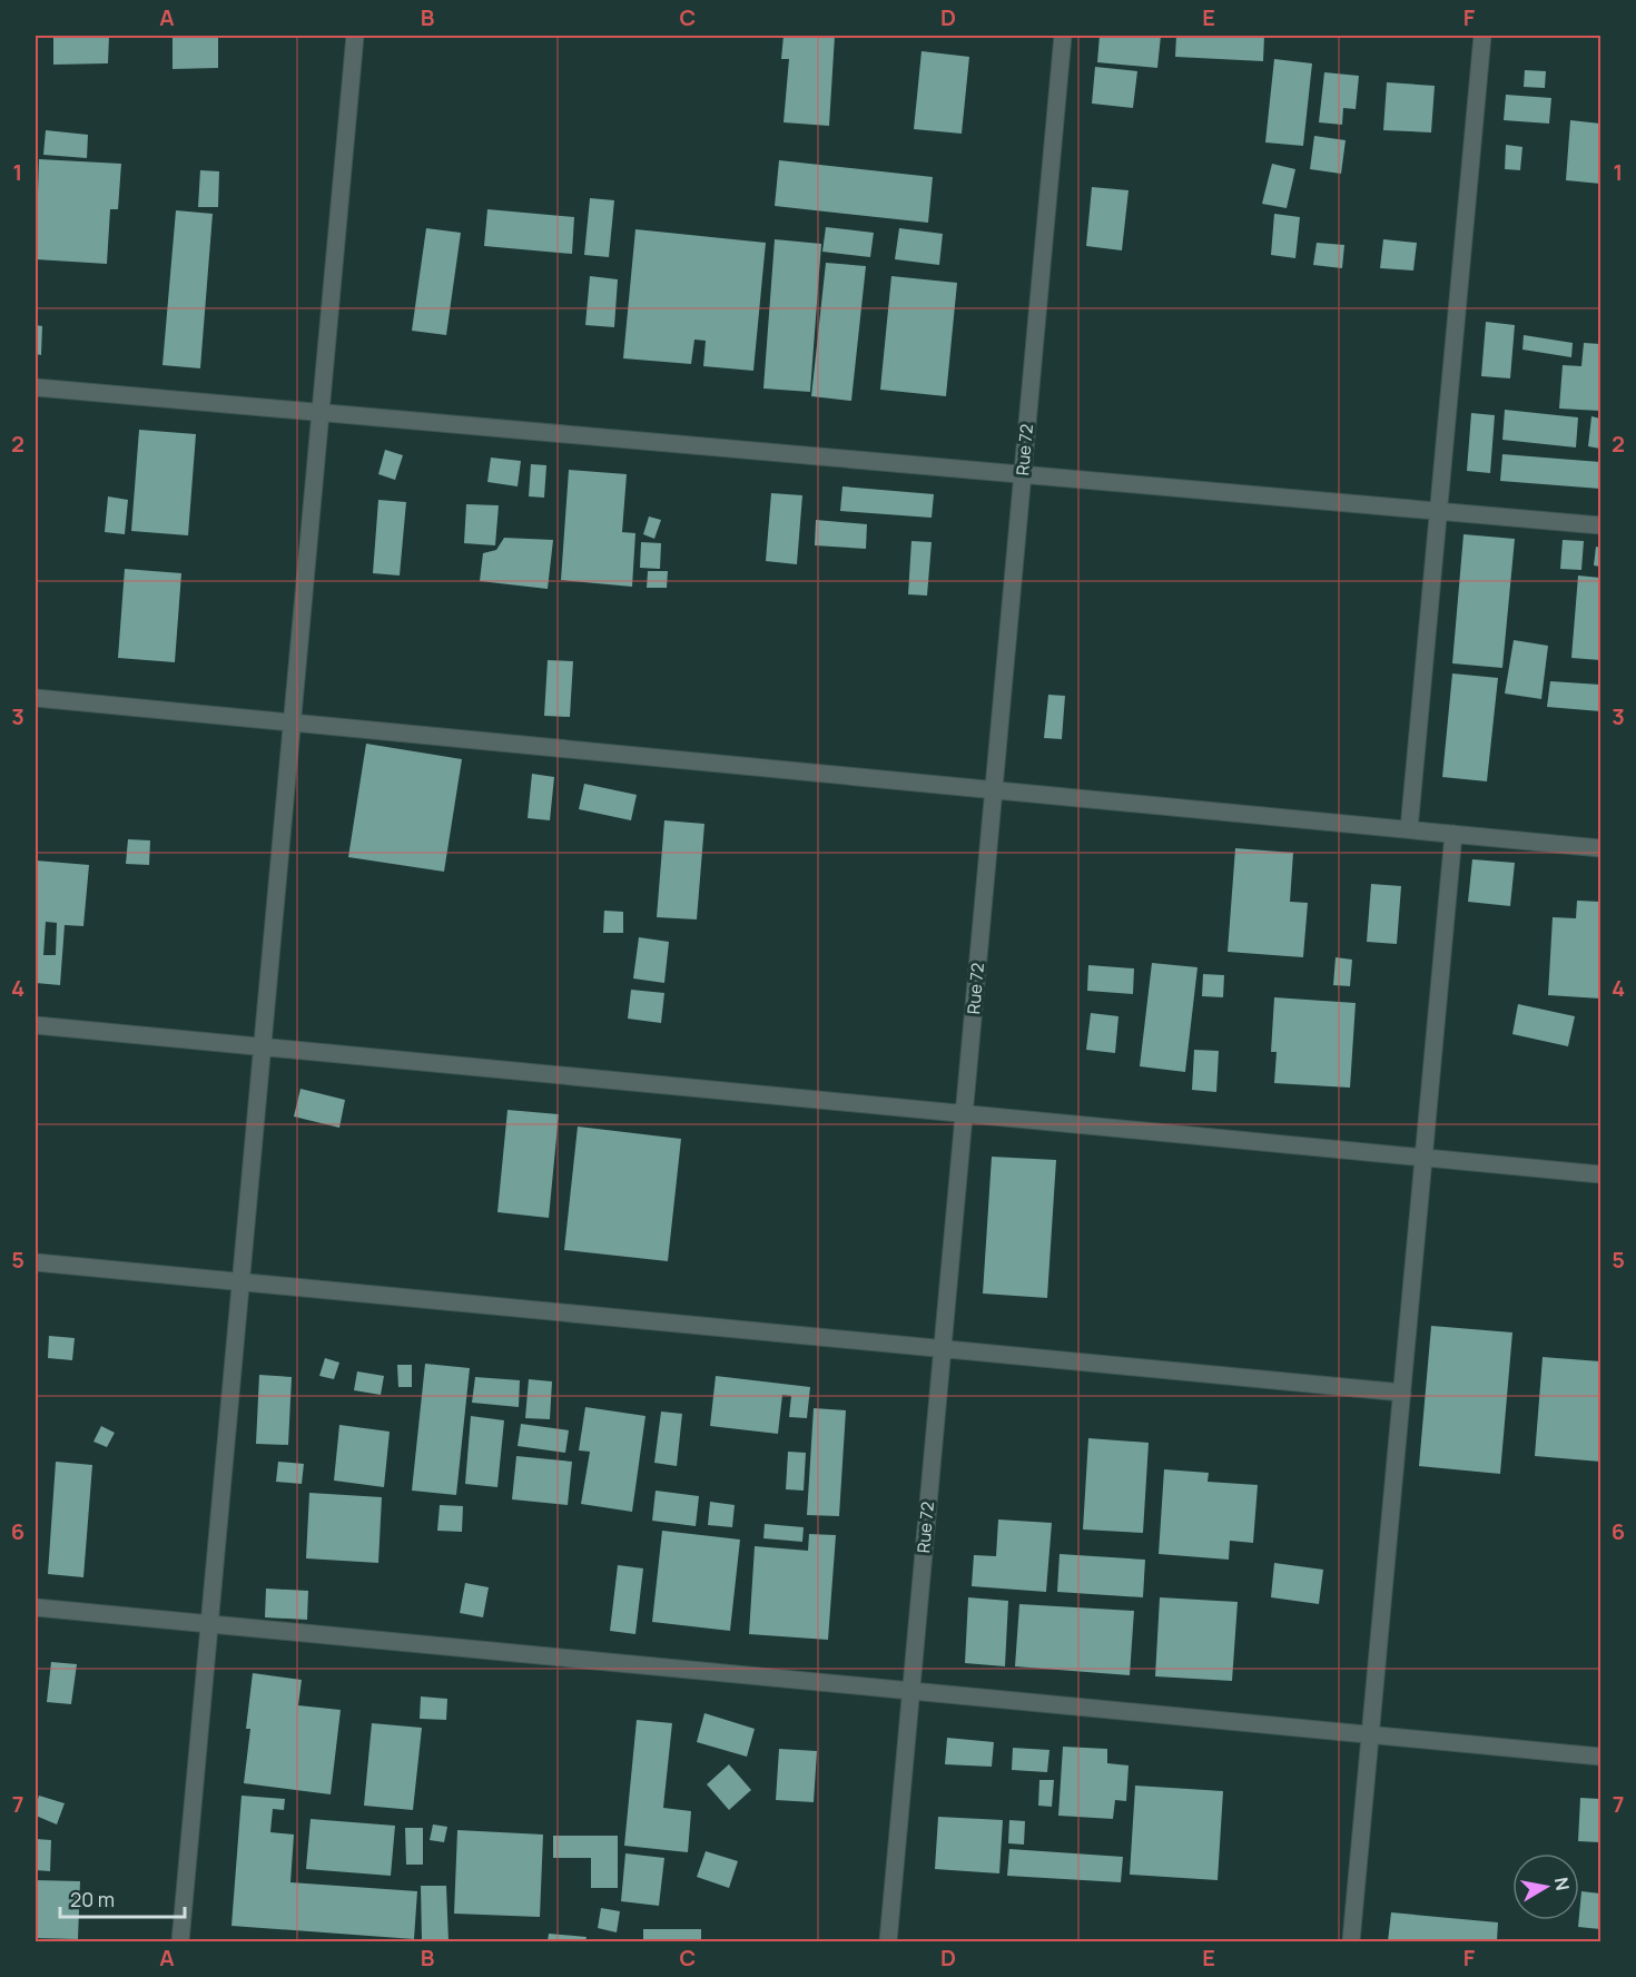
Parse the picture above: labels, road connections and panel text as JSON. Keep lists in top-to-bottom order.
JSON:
{
  "streets": {
    "street": ["Rue 72"]
  },
  "scale_bar": "20 m",
  "north": "right",
  "grid": {
    "columns": [
      "A",
      "B",
      "C",
      "D",
      "E",
      "F"
    ],
    "rows": [
      "1",
      "2",
      "3",
      "4",
      "5",
      "6",
      "7"
    ]
  }
}
